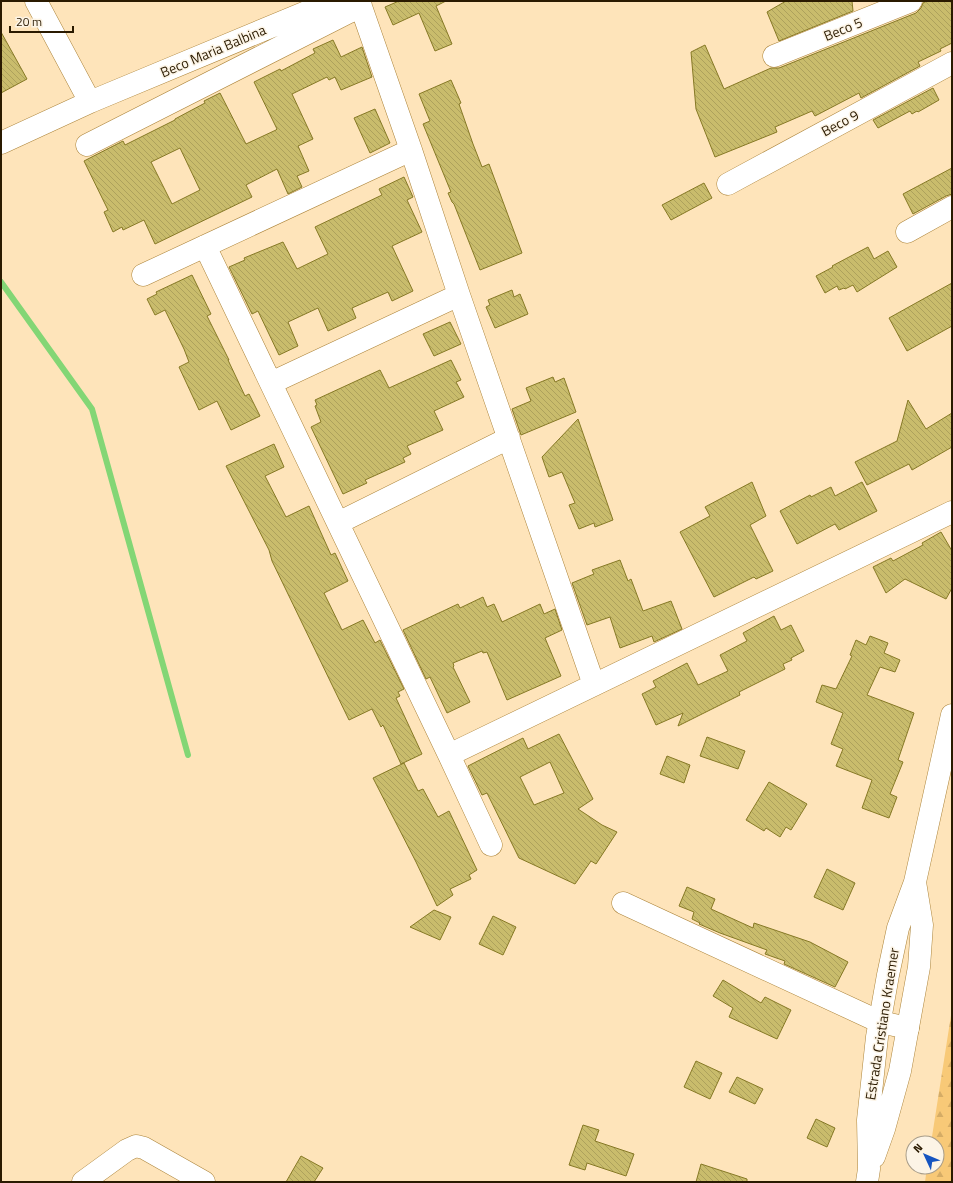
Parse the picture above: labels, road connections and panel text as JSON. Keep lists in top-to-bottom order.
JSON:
{
  "streets": {
    "street": [
      "Beco 5",
      "Beco Maria Balbina",
      "Beco 9",
      "Estrada Cristiano Kraemer"
    ]
  },
  "scale_bar": "20 m",
  "north": "top left"
}
